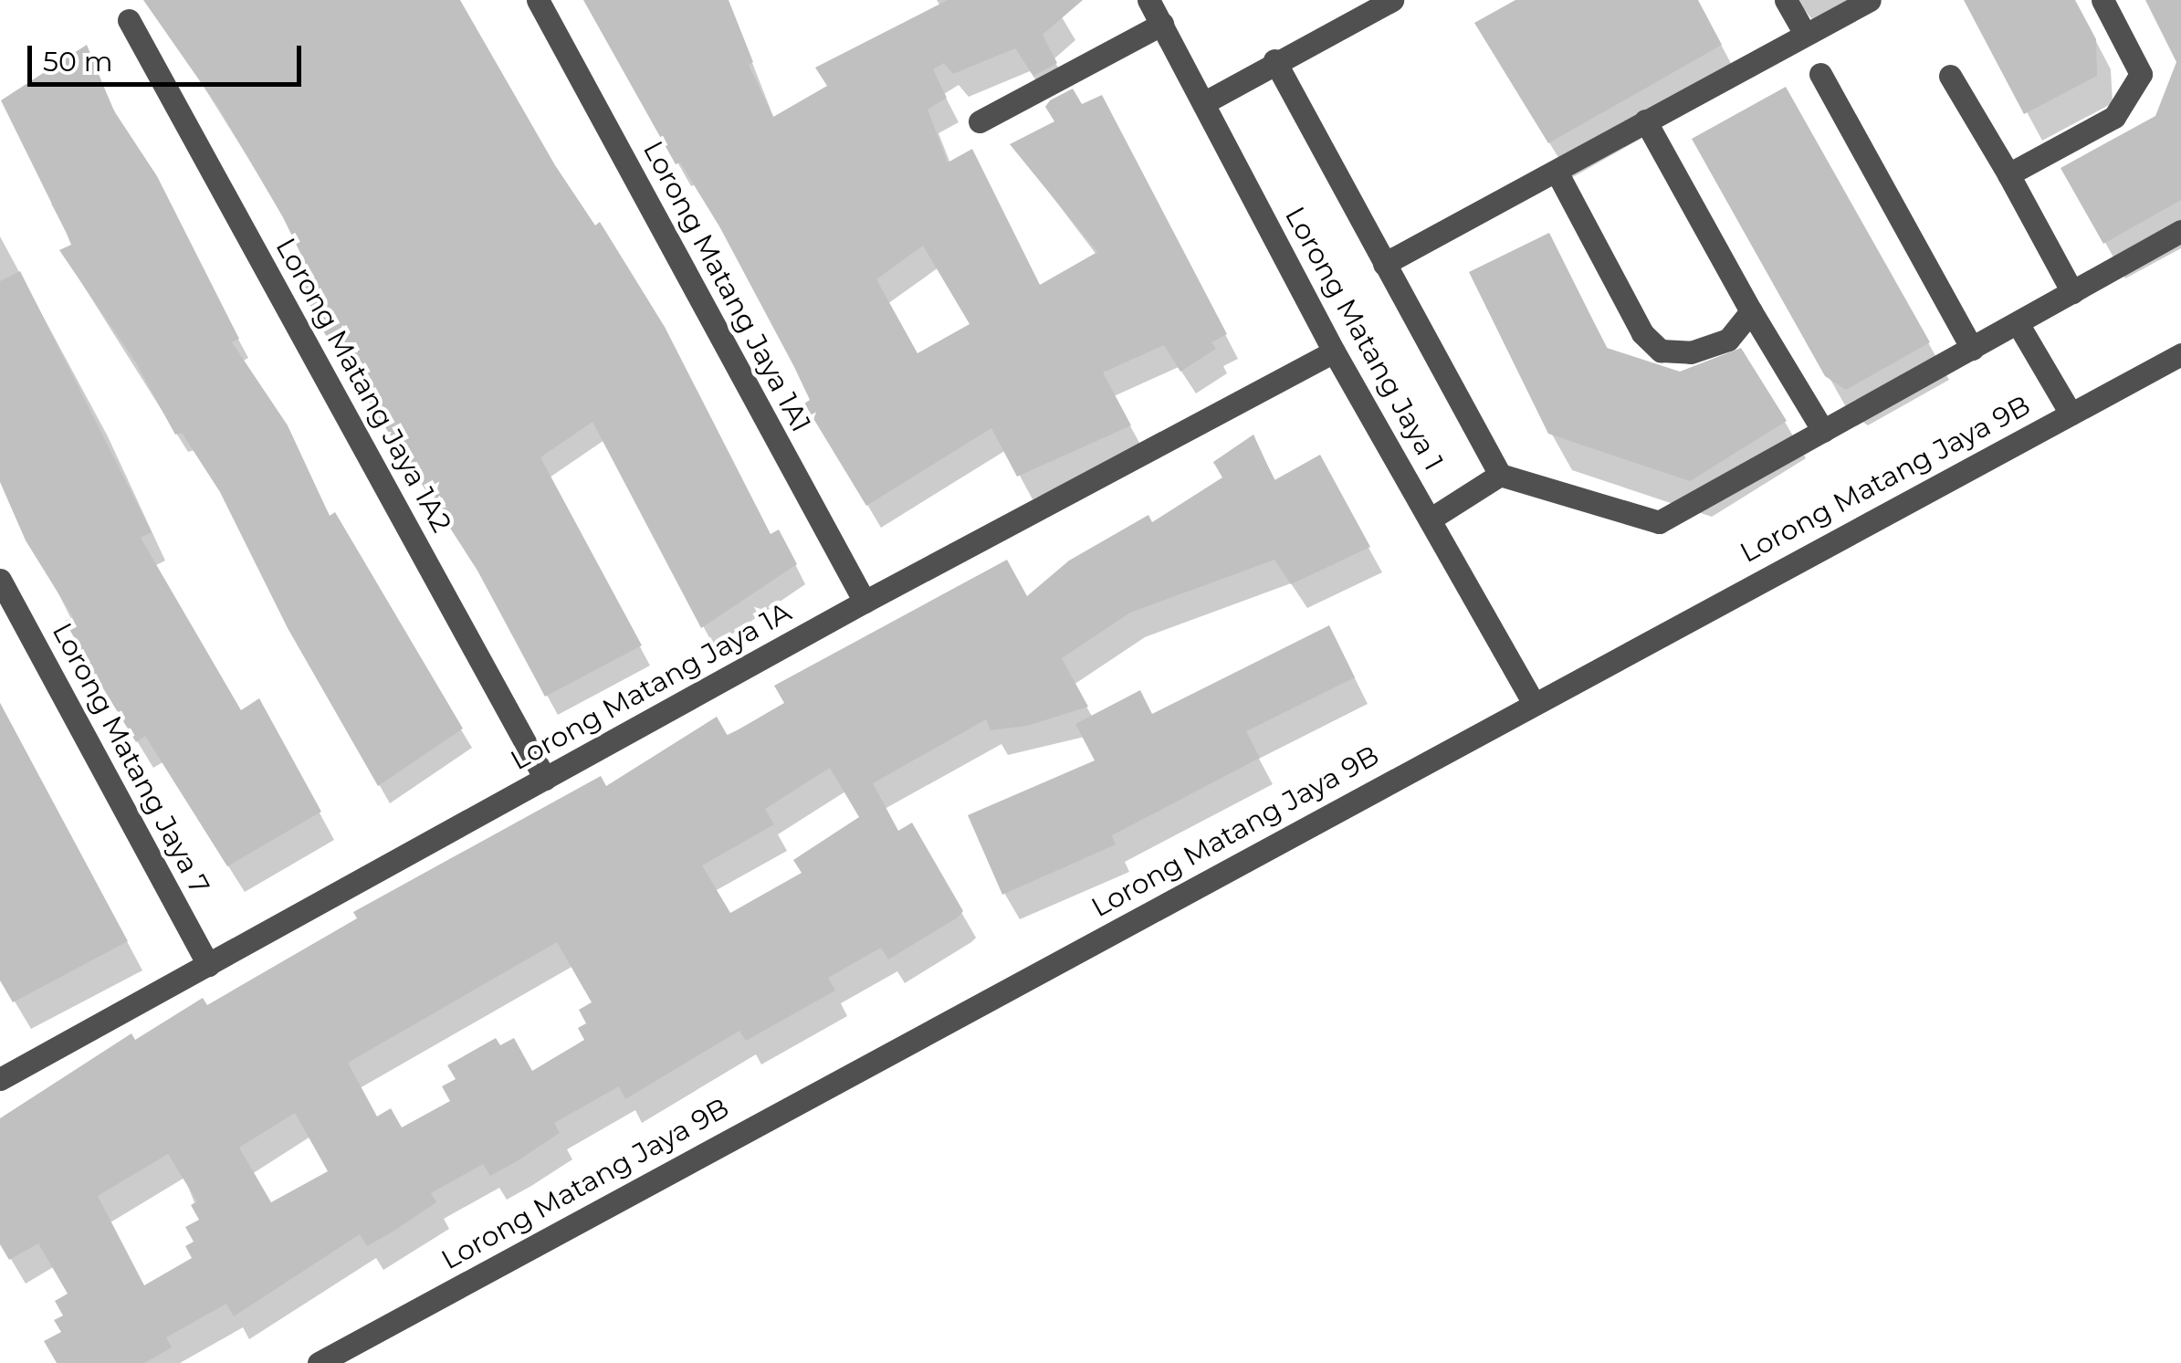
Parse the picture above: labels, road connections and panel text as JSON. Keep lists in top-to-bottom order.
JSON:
{
  "streets": {
    "street": [
      "Lorong Matang Jaya 1A1",
      "Lorong Matang Jaya 1",
      "Lorong Matang Jaya 1A2",
      "Lorong Matang Jaya 9B",
      "Lorong Matang Jaya 1A",
      "Lorong Matang Jaya 7"
    ]
  },
  "crossings": [
    ["Lorong Matang Jaya 1A1", "Lorong Matang Jaya 1A"],
    ["Lorong Matang Jaya 1", "Lorong Matang Jaya 9B"],
    ["Lorong Matang Jaya 1", "Lorong Matang Jaya 1A"],
    ["Lorong Matang Jaya 1A2", "Lorong Matang Jaya 1A"],
    ["Lorong Matang Jaya 1A", "Lorong Matang Jaya 7"]
  ],
  "scale_bar": "50 m"
}
